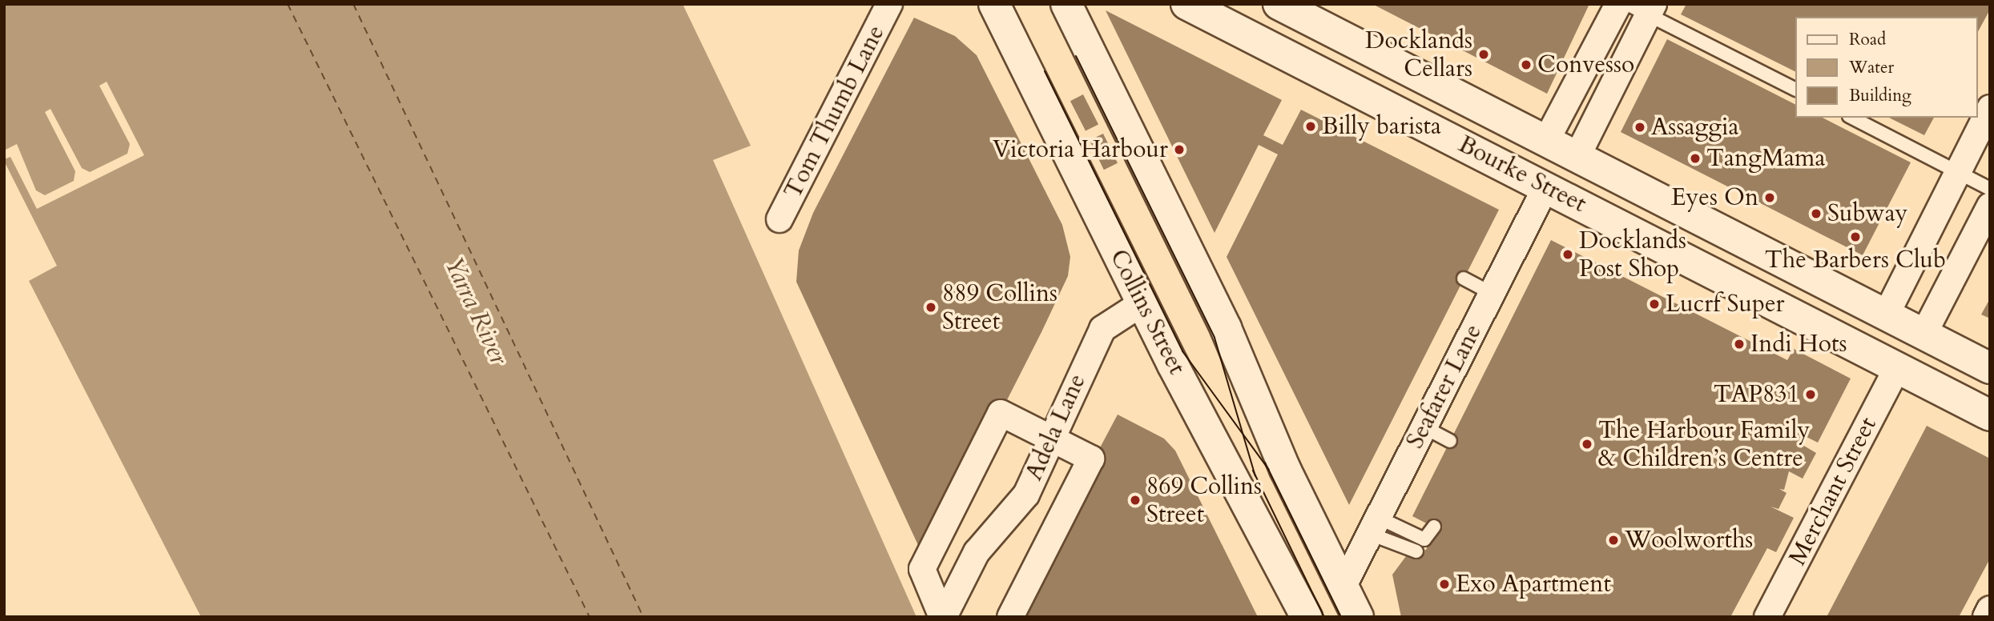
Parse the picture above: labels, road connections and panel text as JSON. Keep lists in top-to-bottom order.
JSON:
{
  "streets": {
    "street": [
      "Tom Thumb Lane",
      "Bourke Street",
      "Collins Street",
      "Seafarer Lane",
      "Adela Lane",
      "Merchant Street"
    ]
  },
  "crossings": [
    ["Bourke Street", "Seafarer Lane"],
    ["Bourke Street", "Merchant Street"],
    ["Collins Street", "Adela Lane"]
  ],
  "water": ["Yarra River"],
  "places": [
    "Docklands Cellars",
    "Convesso",
    "Billy barista",
    "Assaggia",
    "Victoria Harbour",
    "TangMama",
    "Eyes On",
    "Subway",
    "The Barbers Club",
    "Docklands Post Shop",
    "Lucrf Super",
    "889 Collins Street",
    "Indi Hots",
    "TAP831",
    "The Harbour Family & Children’s Centre",
    "869 Collins Street",
    "Woolworths",
    "Exo Apartment"
  ],
  "legend": ["Road", "Water", "Building"]
}
